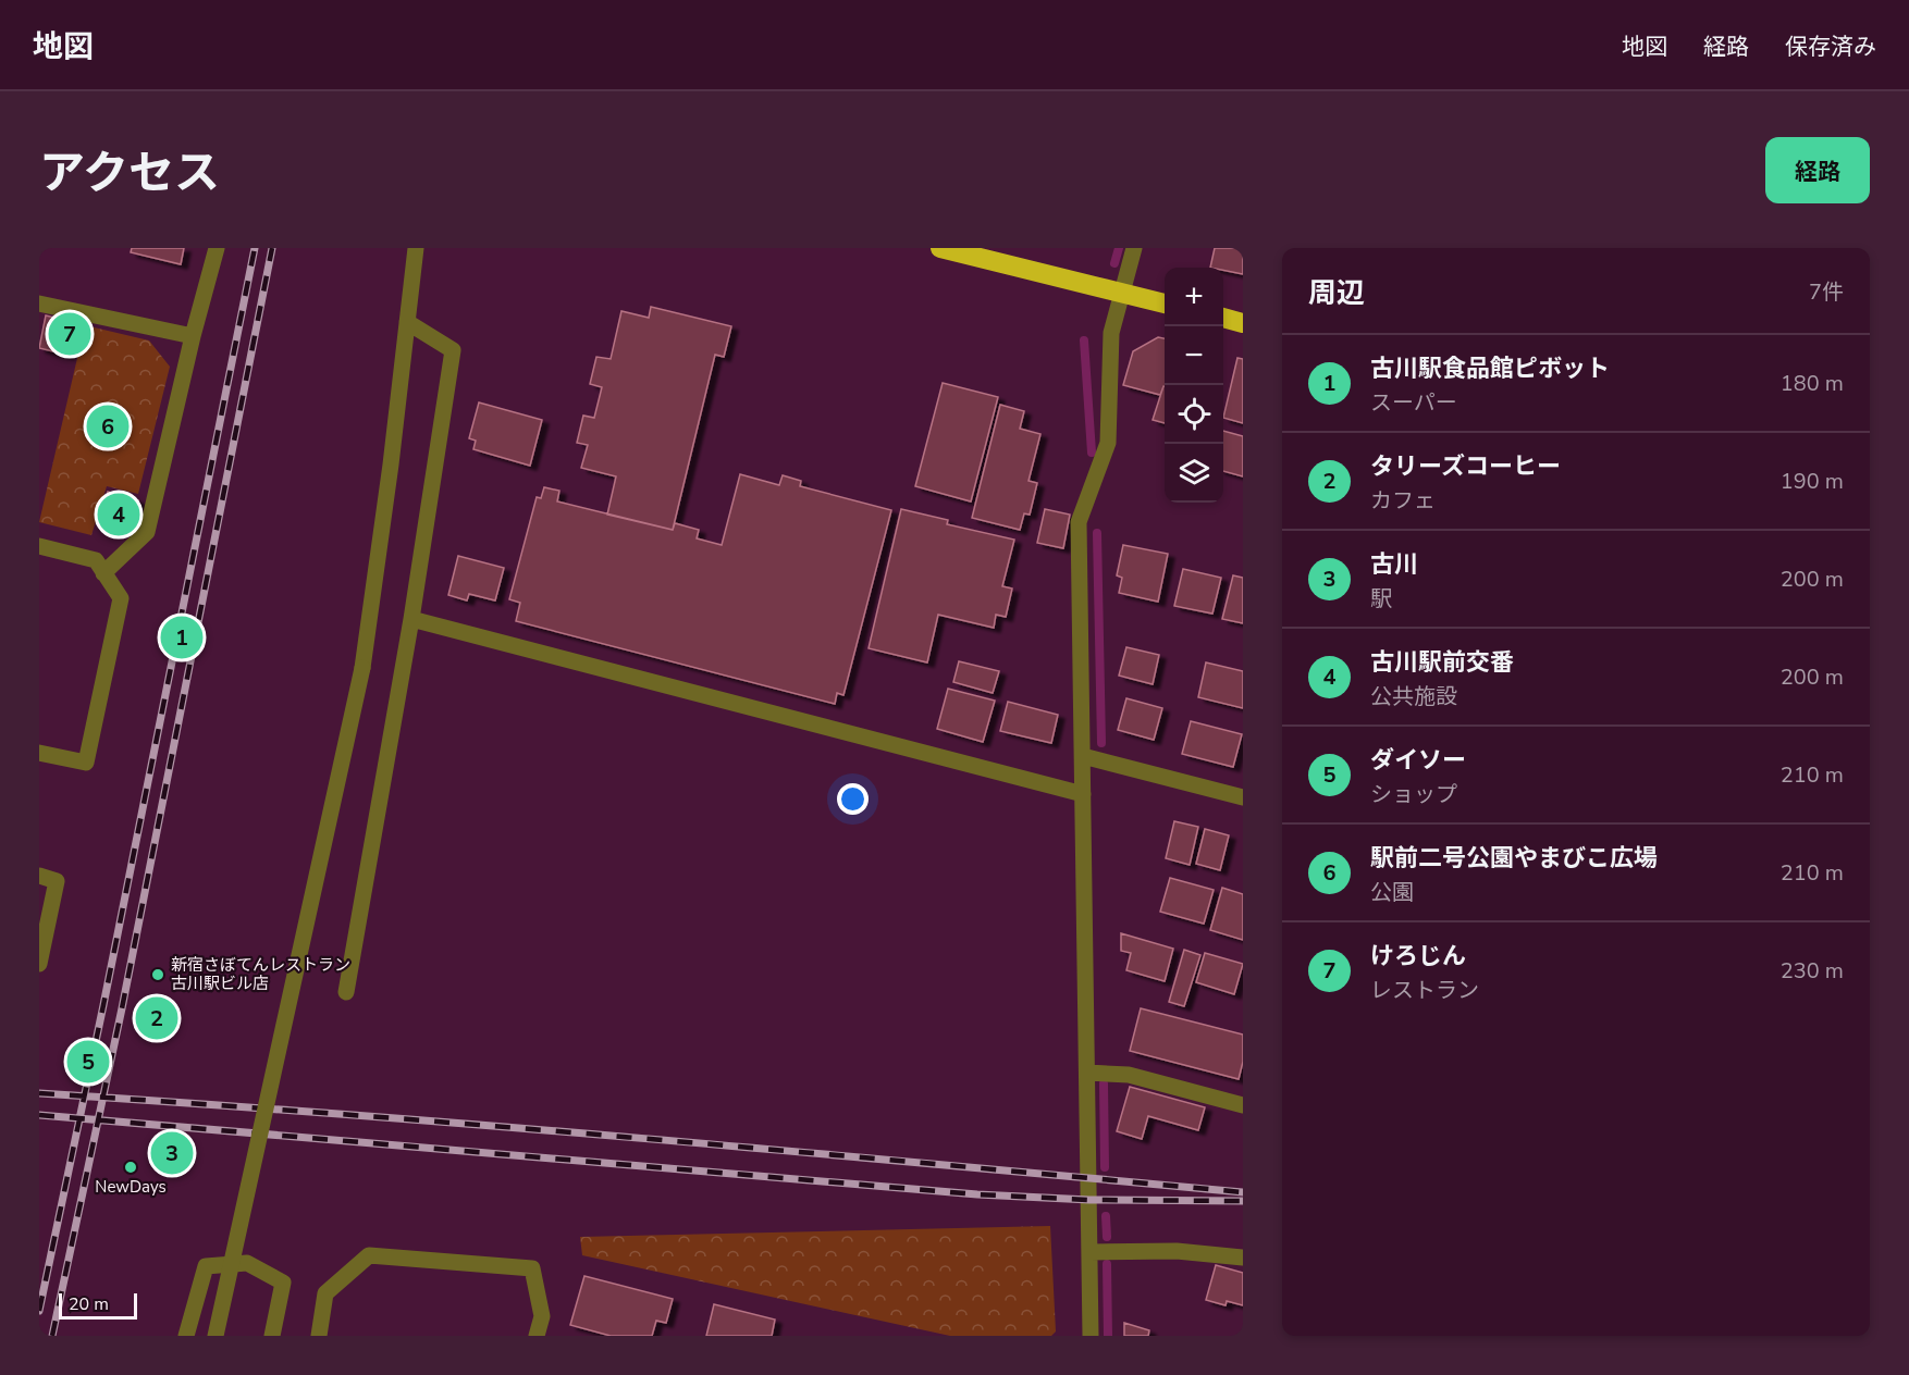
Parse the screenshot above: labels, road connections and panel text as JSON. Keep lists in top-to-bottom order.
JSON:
{
  "places": ["新宿さぼてんレストラン 古川駅ビル店", "NewDays"],
  "scale_bar": "20 m",
  "page": {
    "header": "地図",
    "nav": ["地図", "経路", "保存済み"],
    "title": "アクセス",
    "buttons": "経路",
    "heading": ["周辺", "7件"],
    "map_buttons": ["+", "−"],
    "pins": [
      "7",
      "6",
      "4",
      "1",
      "2",
      "5",
      "3"
    ],
    "list": [
      {
        "mark": "1",
        "name": "古川駅食品館ピボット",
        "note": "スーパー",
        "value": "180 m"
      },
      {
        "mark": "2",
        "name": "タリーズコーヒー",
        "note": "カフェ",
        "value": "190 m"
      },
      {
        "mark": "3",
        "name": "古川",
        "note": "駅",
        "value": "200 m"
      },
      {
        "mark": "4",
        "name": "古川駅前交番",
        "note": "公共施設",
        "value": "200 m"
      },
      {
        "mark": "5",
        "name": "ダイソー",
        "note": "ショップ",
        "value": "210 m"
      },
      {
        "mark": "6",
        "name": "駅前二号公園やまびこ広場",
        "note": "公園",
        "value": "210 m"
      },
      {
        "mark": "7",
        "name": "けろじん",
        "note": "レストラン",
        "value": "230 m"
      }
    ],
    "scale": "20 m"
  }
}
